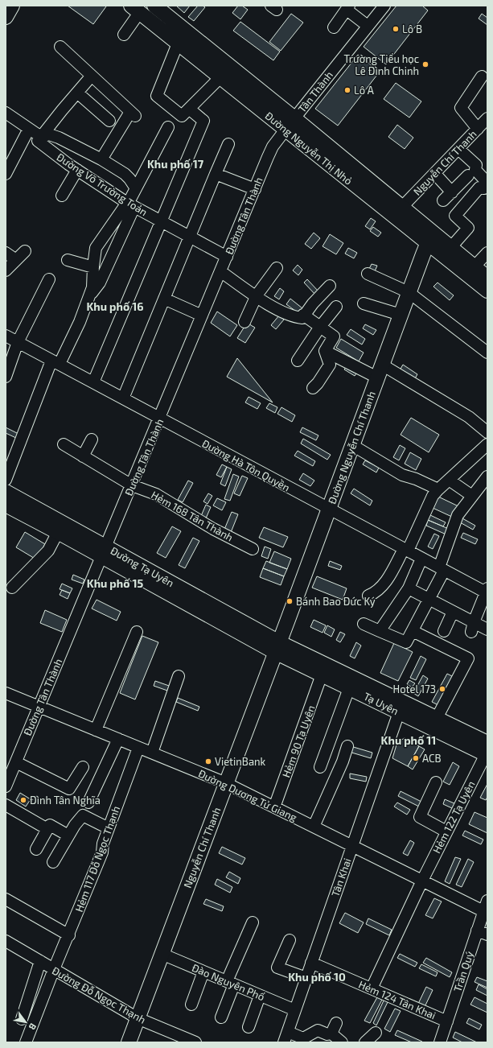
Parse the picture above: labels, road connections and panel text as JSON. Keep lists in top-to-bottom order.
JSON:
{
  "streets": {
    "main road": [
      "Đường Nguyễn Thị Nhỏ",
      "Nguyễn Chí Thanh",
      "Đường Nguyễn Chí Thanh",
      "Đường Tạ Uyên",
      "Tạ Uyên"
    ],
    "street": [
      "Tân Thành",
      "Đường Võ Trường Toản",
      "Đường Tân Thành",
      "Đường Hà Tôn Quyền",
      "Hẻm 168 Tân Thành",
      "Hẻm 90 Tạ Uyên",
      "Đường Dương Tử Giang",
      "Hẻm 122 Tạ Uyên",
      "Hẻm 117 Đỗ Ngọc Thạnh",
      "Tân Khai",
      "Trần Quý",
      "Đào Nguyên Phổ",
      "Đường Đỗ Ngọc Thạnh",
      "Hẻm 124 Tân Khai"
    ]
  },
  "crossings": [
    ["Tân Thành", "Đường Nguyễn Thị Nhỏ"],
    ["Đường Nguyễn Thị Nhỏ", "Nguyễn Chí Thanh"],
    ["Đường Nguyễn Thị Nhỏ", "Đường Tân Thành"],
    ["Nguyễn Chí Thanh", "Đường Nguyễn Chí Thanh"],
    ["Nguyễn Chí Thanh", "Đường Tạ Uyên"],
    ["Nguyễn Chí Thanh", "Tạ Uyên"],
    ["Nguyễn Chí Thanh", "Đường Dương Tử Giang"],
    ["Nguyễn Chí Thanh", "Đào Nguyên Phổ"],
    ["Nguyễn Chí Thanh", "Đường Đỗ Ngọc Thạnh"],
    ["Đường Võ Trường Toản", "Đường Tân Thành"],
    ["Đường Tân Thành", "Đường Hà Tôn Quyền"],
    ["Đường Tân Thành", "Hẻm 168 Tân Thành"],
    ["Đường Tân Thành", "Đường Tạ Uyên"],
    ["Đường Tân Thành", "Đường Dương Tử Giang"],
    ["Đường Nguyễn Chí Thanh", "Đường Hà Tôn Quyền"],
    ["Đường Nguyễn Chí Thanh", "Đường Tạ Uyên"],
    ["Đường Nguyễn Chí Thanh", "Tạ Uyên"],
    ["Đường Tạ Uyên", "Tạ Uyên"],
    ["Tạ Uyên", "Hẻm 90 Tạ Uyên"],
    ["Tạ Uyên", "Hẻm 122 Tạ Uyên"],
    ["Tạ Uyên", "Tân Khai"],
    ["Hẻm 90 Tạ Uyên", "Đường Dương Tử Giang"],
    ["Đường Dương Tử Giang", "Hẻm 122 Tạ Uyên"],
    ["Đường Dương Tử Giang", "Hẻm 117 Đỗ Ngọc Thạnh"],
    ["Đường Dương Tử Giang", "Tân Khai"],
    ["Đường Dương Tử Giang", "Trần Quý"],
    ["Hẻm 122 Tạ Uyên", "Hẻm 124 Tân Khai"],
    ["Hẻm 117 Đỗ Ngọc Thạnh", "Đường Đỗ Ngọc Thạnh"],
    ["Tân Khai", "Đào Nguyên Phổ"],
    ["Tân Khai", "Hẻm 124 Tân Khai"],
    ["Trần Quý", "Hẻm 124 Tân Khai"]
  ],
  "districts": [
    "Khu phố 17",
    "Khu phố 16",
    "Khu phố 15",
    "Khu phố 11",
    "Khu phố 10"
  ],
  "places": [
    "Lô B",
    "Trường Tiểu học Lê Đình Chinh",
    "Lô A",
    "Bánh Bao Đức Ký",
    "Hotel 173",
    "ACB",
    "VietinBank",
    "Đình Tân Nghĩa"
  ],
  "north": "bottom right"
}
